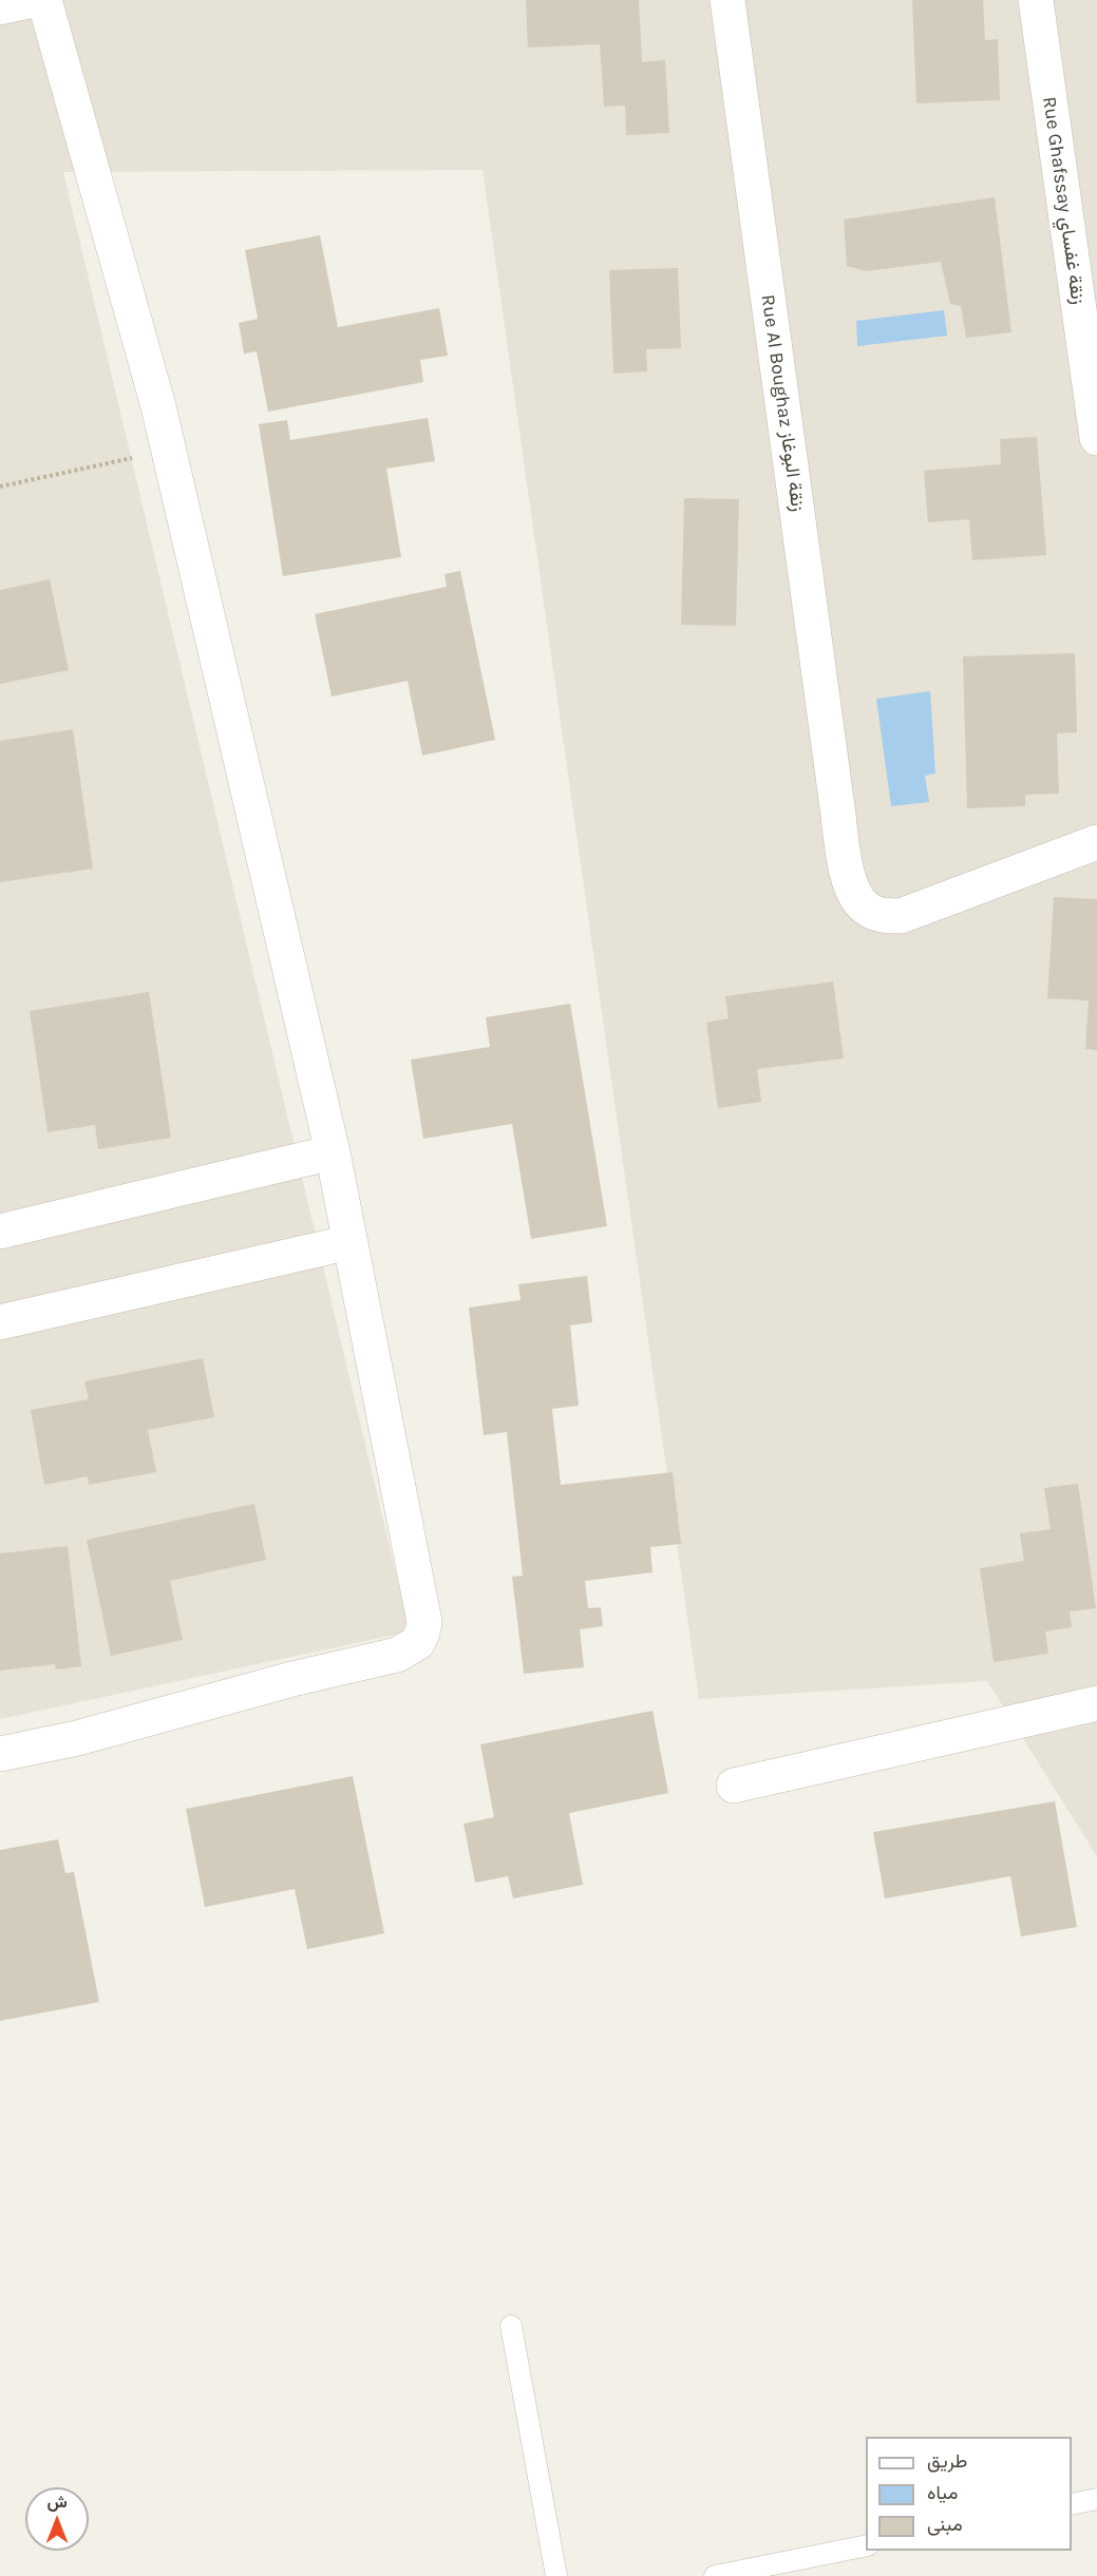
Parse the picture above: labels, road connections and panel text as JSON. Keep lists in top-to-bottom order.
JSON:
{
  "streets": {
    "street": ["Rue Ghafssay زنقة غفساي", "Rue Al Boughaz زنقة البوغاز"]
  },
  "legend": ["طريق", "مياه", "مبنى"],
  "north": "top"
}
